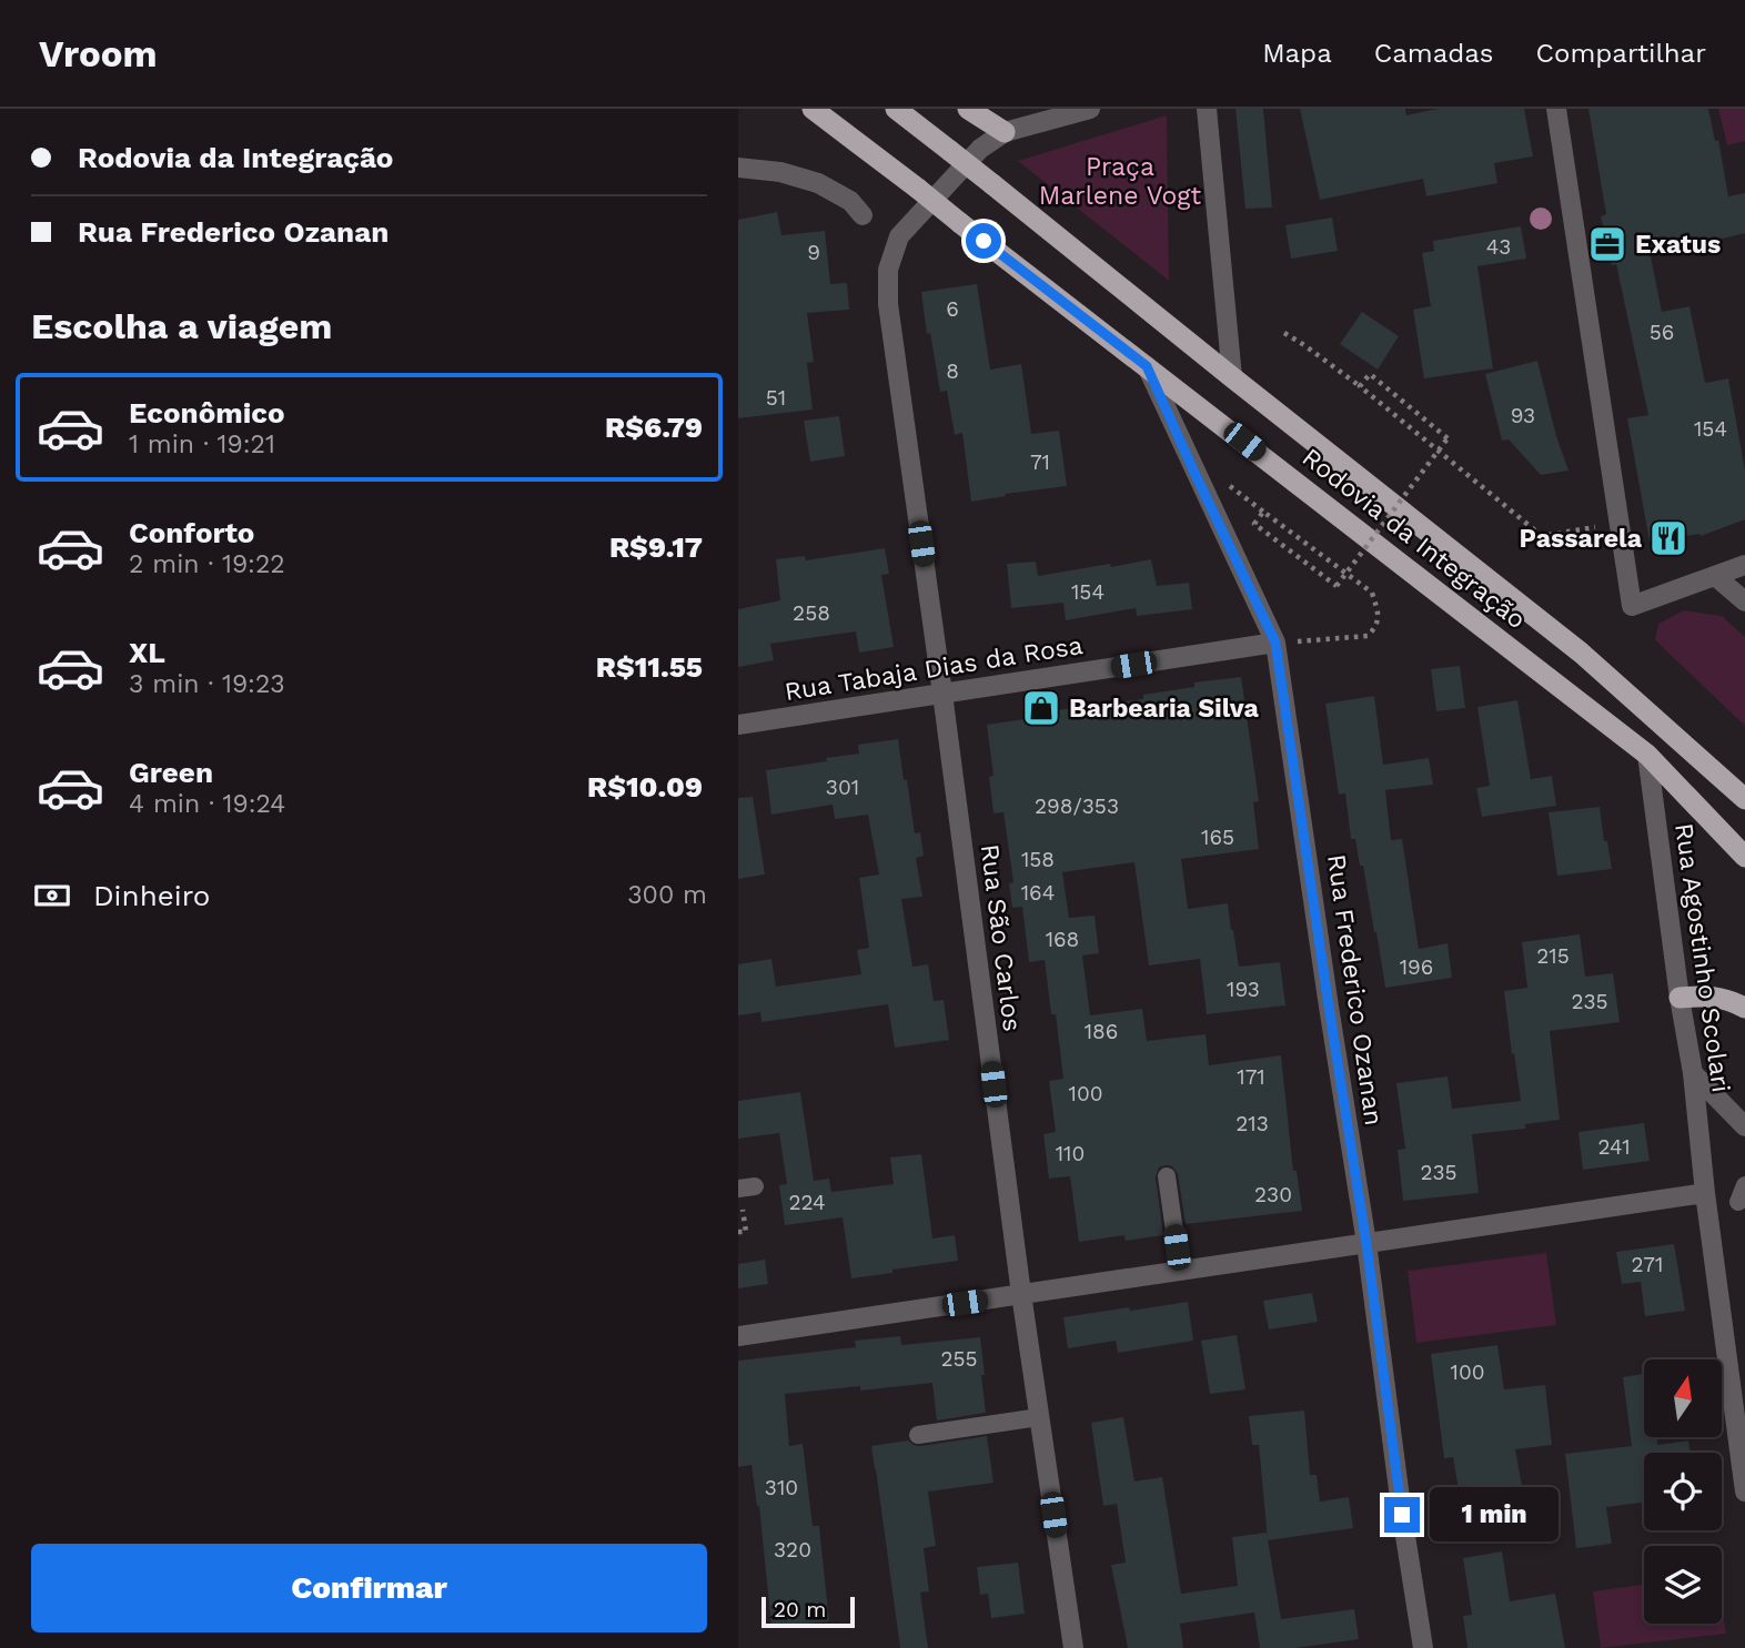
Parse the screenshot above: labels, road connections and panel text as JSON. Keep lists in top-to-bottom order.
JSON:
{
  "streets": {
    "highway": ["Rodovia da Integração"],
    "street": [
      "Rua Tabaja Dias da Rosa",
      "Rua São Carlos",
      "Rua Agostinho Scolari",
      "Rua Frederico Ozanan"
    ]
  },
  "crossings": [
    ["Rodovia da Integração", "Rua Agostinho Scolari"],
    ["Rodovia da Integração", "Rua Frederico Ozanan"],
    ["Rua Tabaja Dias da Rosa", "Rua São Carlos"],
    ["Rua Tabaja Dias da Rosa", "Rua Frederico Ozanan"]
  ],
  "parks": ["Praça Marlene Vogt"],
  "places": {
    "office": ["Exatus"],
    "restaurant": ["Passarela"],
    "shop": ["Barbearia Silva"]
  },
  "house_numbers": [
    "43",
    "9",
    "6",
    "56",
    "8",
    "51",
    "93",
    "154",
    "71",
    "154",
    "258",
    "301",
    "298/353",
    "165",
    "158",
    "164",
    "168",
    "215",
    "196",
    "193",
    "235",
    "186",
    "171",
    "100",
    "213",
    "241",
    "110",
    "235",
    "230",
    "224",
    "271",
    "255",
    "100",
    "310",
    "320"
  ],
  "scale_bar": "20 m",
  "north": "top",
  "page": {
    "header": "Vroom",
    "nav": ["Mapa", "Camadas", "Compartilhar"],
    "banner": ["Rodovia da Integração", "Rua Frederico Ozanan"],
    "heading": "Escolha a viagem",
    "list": [
      {
        "name": "Econômico",
        "note": "1 min · 19:21",
        "value": "R$6.79"
      },
      {
        "name": "Conforto",
        "note": "2 min · 19:22",
        "value": "R$9.17"
      },
      {
        "name": "XL",
        "note": "3 min · 19:23",
        "value": "R$11.55"
      },
      {
        "name": "Green",
        "note": "4 min · 19:24",
        "value": "R$10.09"
      }
    ],
    "pay": ["Dinheiro", "300 m"],
    "bubble": "1 min",
    "buttons": "Confirmar",
    "scale": "20 m"
  }
}
